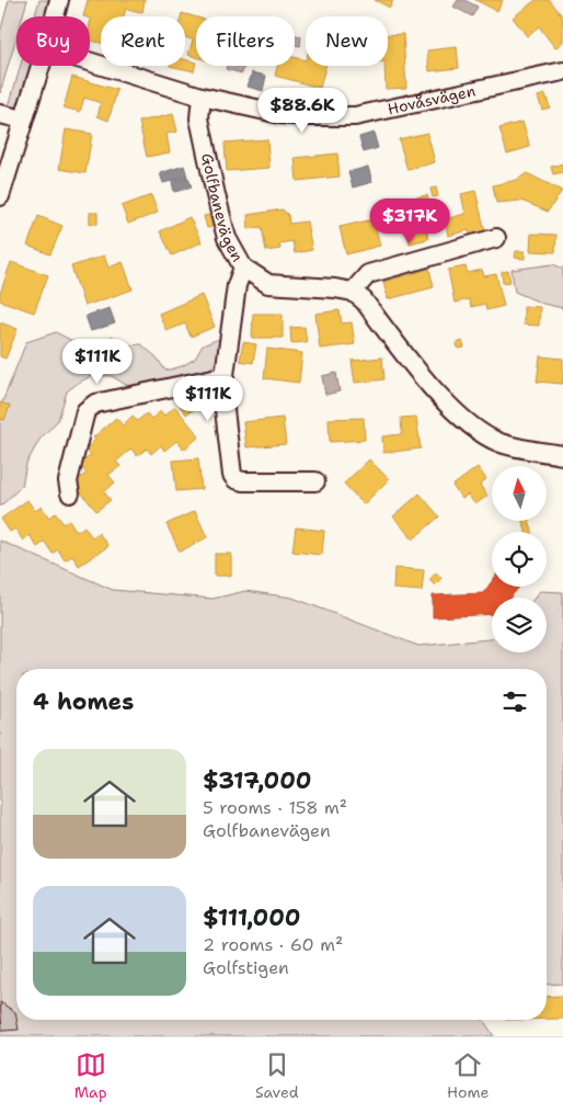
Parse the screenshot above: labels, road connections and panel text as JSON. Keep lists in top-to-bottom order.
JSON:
{
  "streets": {
    "street": ["Hovåsvägen", "Golfbanevägen"]
  },
  "crossings": [
    ["Hovåsvägen", "Golfbanevägen"]
  ],
  "north": "top",
  "page": {
    "chip": [
      "Buy",
      "Rent",
      "Filters",
      "New"
    ],
    "price": [
      "$88.6K",
      "$317K",
      "$111K",
      "$111K"
    ],
    "heading": "4 homes",
    "list": [
      {
        "name": "$317,000",
        "note": "5 rooms · 158 m² · Golfbanevägen"
      },
      {
        "name": "$111,000",
        "note": "2 rooms · 60 m² · Golfstigen"
      }
    ],
    "tabs": ["Map", "Saved", "Home"]
  }
}
